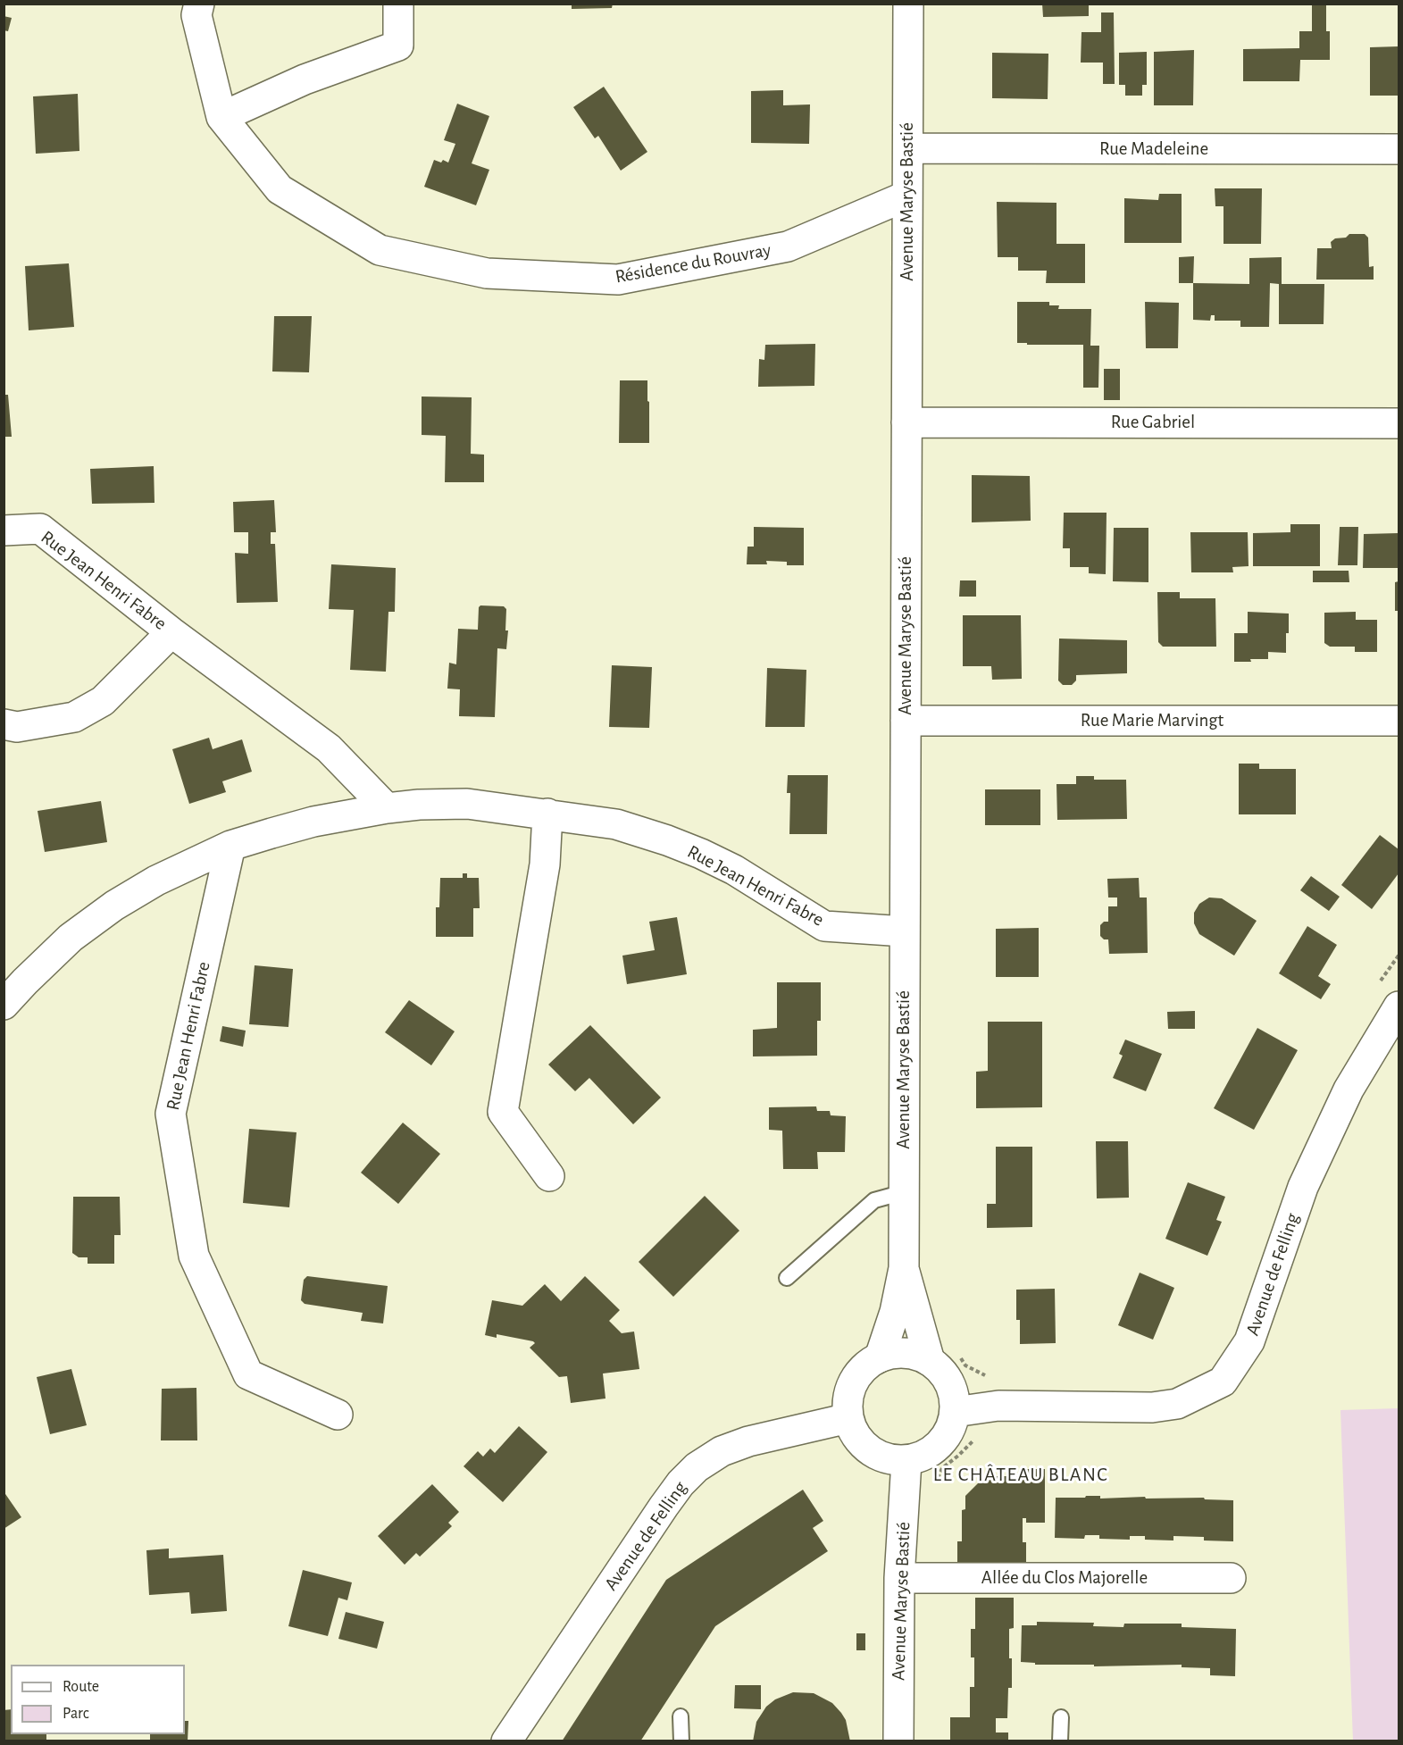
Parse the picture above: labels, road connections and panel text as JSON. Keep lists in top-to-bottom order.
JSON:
{
  "streets": {
    "street": [
      "Rue Madeleine",
      "Avenue Maryse Bastié",
      "Résidence du Rouvray",
      "Rue Gabriel",
      "Rue Jean Henri Fabre",
      "Rue Marie Marvingt",
      "Avenue de Felling",
      "Allée du Clos Majorelle"
    ]
  },
  "crossings": [
    ["Rue Madeleine", "Avenue Maryse Bastié"],
    ["Avenue Maryse Bastié", "Résidence du Rouvray"],
    ["Avenue Maryse Bastié", "Rue Gabriel"],
    ["Avenue Maryse Bastié", "Rue Jean Henri Fabre"],
    ["Avenue Maryse Bastié", "Rue Marie Marvingt"],
    ["Avenue Maryse Bastié", "Avenue de Felling"],
    ["Avenue Maryse Bastié", "Allée du Clos Majorelle"]
  ],
  "districts": ["LE CHÂTEAU BLANC"],
  "legend": ["Route", "Parc"]
}
